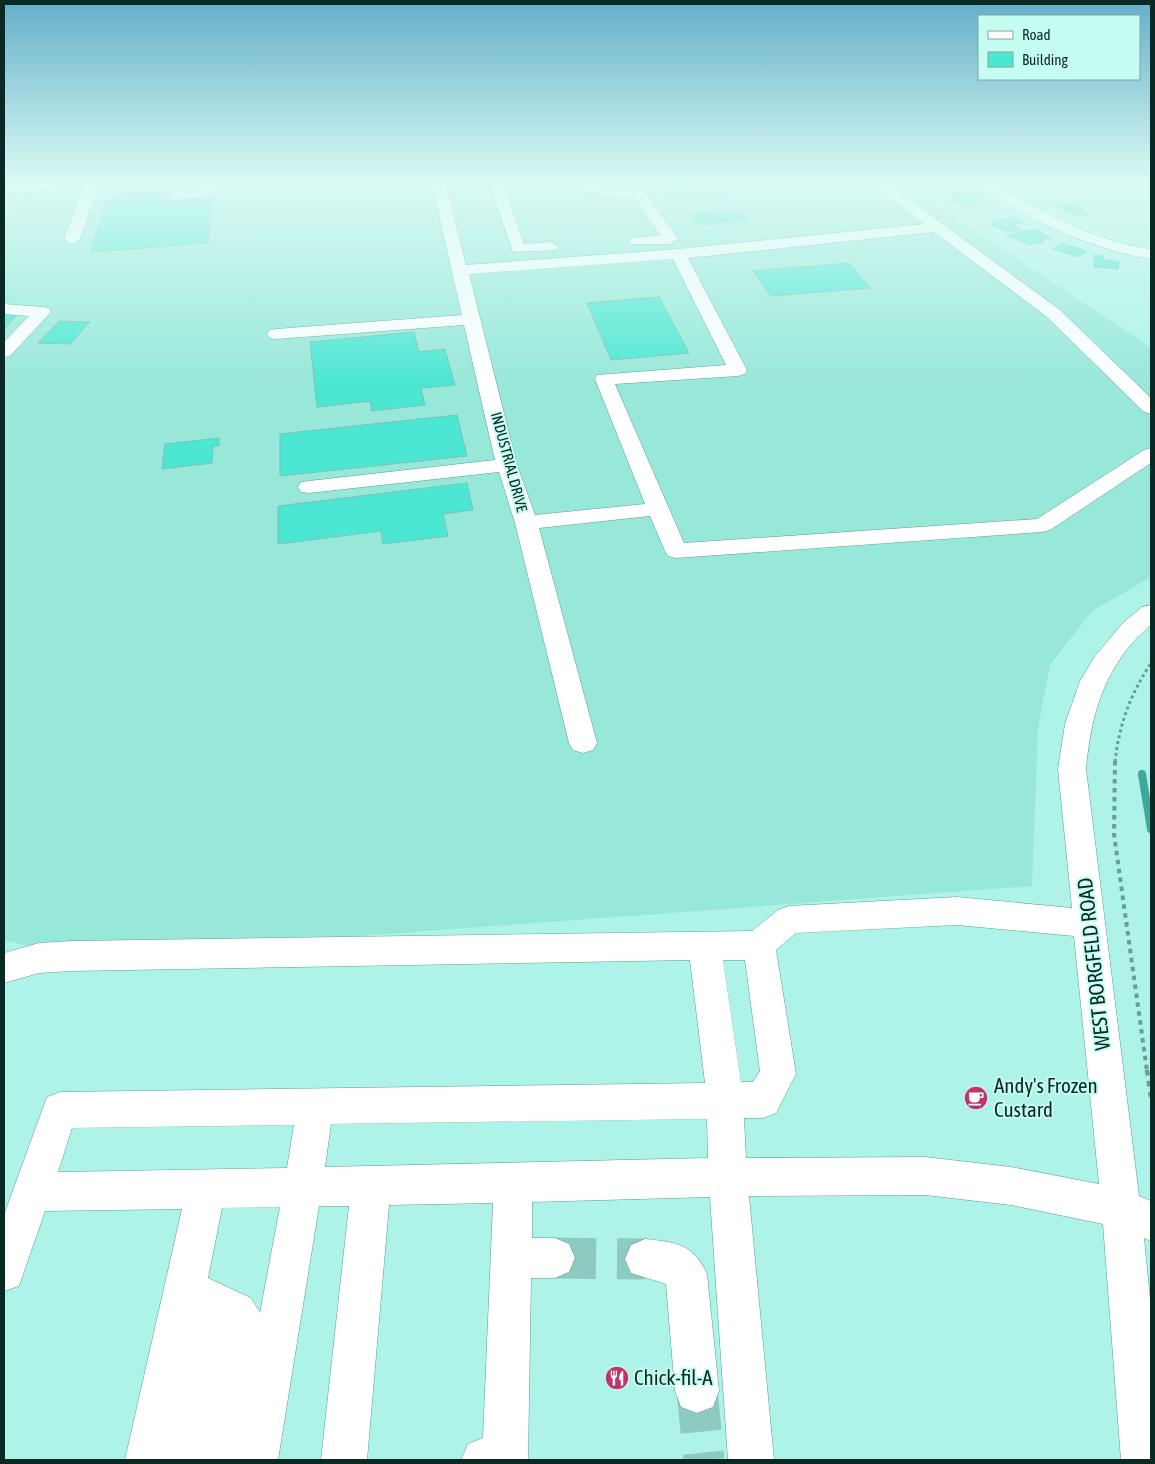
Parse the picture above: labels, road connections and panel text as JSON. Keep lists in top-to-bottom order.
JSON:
{
  "streets": {
    "street": ["INDUSTRIAL DRIVE", "WEST BORGFELD ROAD"]
  },
  "places": {
    "cafe": ["Andy's Frozen Custard"],
    "restaurant": ["Chick-fil-A"]
  },
  "legend": ["Road", "Building"]
}
